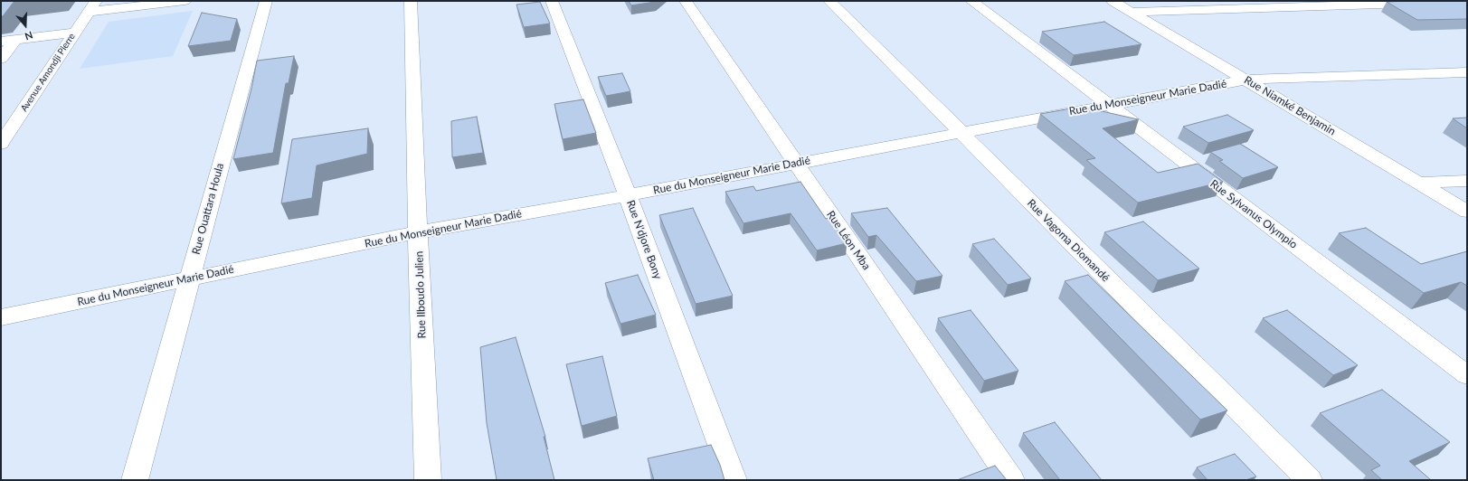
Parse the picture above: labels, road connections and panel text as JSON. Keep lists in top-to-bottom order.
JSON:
{
  "streets": {
    "street": [
      "Avenue Amondji Pierre",
      "Rue du Monseigneur Marie Dadié",
      "Rue Niamké Benjamin",
      "Rue Ouattara Houla",
      "Rue Sylvanus Olympio",
      "Rue N'djore Bony",
      "Rue Léon Mba",
      "Rue Vagoma Diomandé",
      "Rue Ilboudo Julien"
    ]
  },
  "crossings": [
    ["Rue du Monseigneur Marie Dadié", "Rue Niamké Benjamin"],
    ["Rue du Monseigneur Marie Dadié", "Rue Ouattara Houla"],
    ["Rue du Monseigneur Marie Dadié", "Rue Sylvanus Olympio"],
    ["Rue du Monseigneur Marie Dadié", "Rue N'djore Bony"],
    ["Rue du Monseigneur Marie Dadié", "Rue Léon Mba"],
    ["Rue du Monseigneur Marie Dadié", "Rue Vagoma Diomandé"],
    ["Rue du Monseigneur Marie Dadié", "Rue Ilboudo Julien"]
  ],
  "north": "bottom"
}
